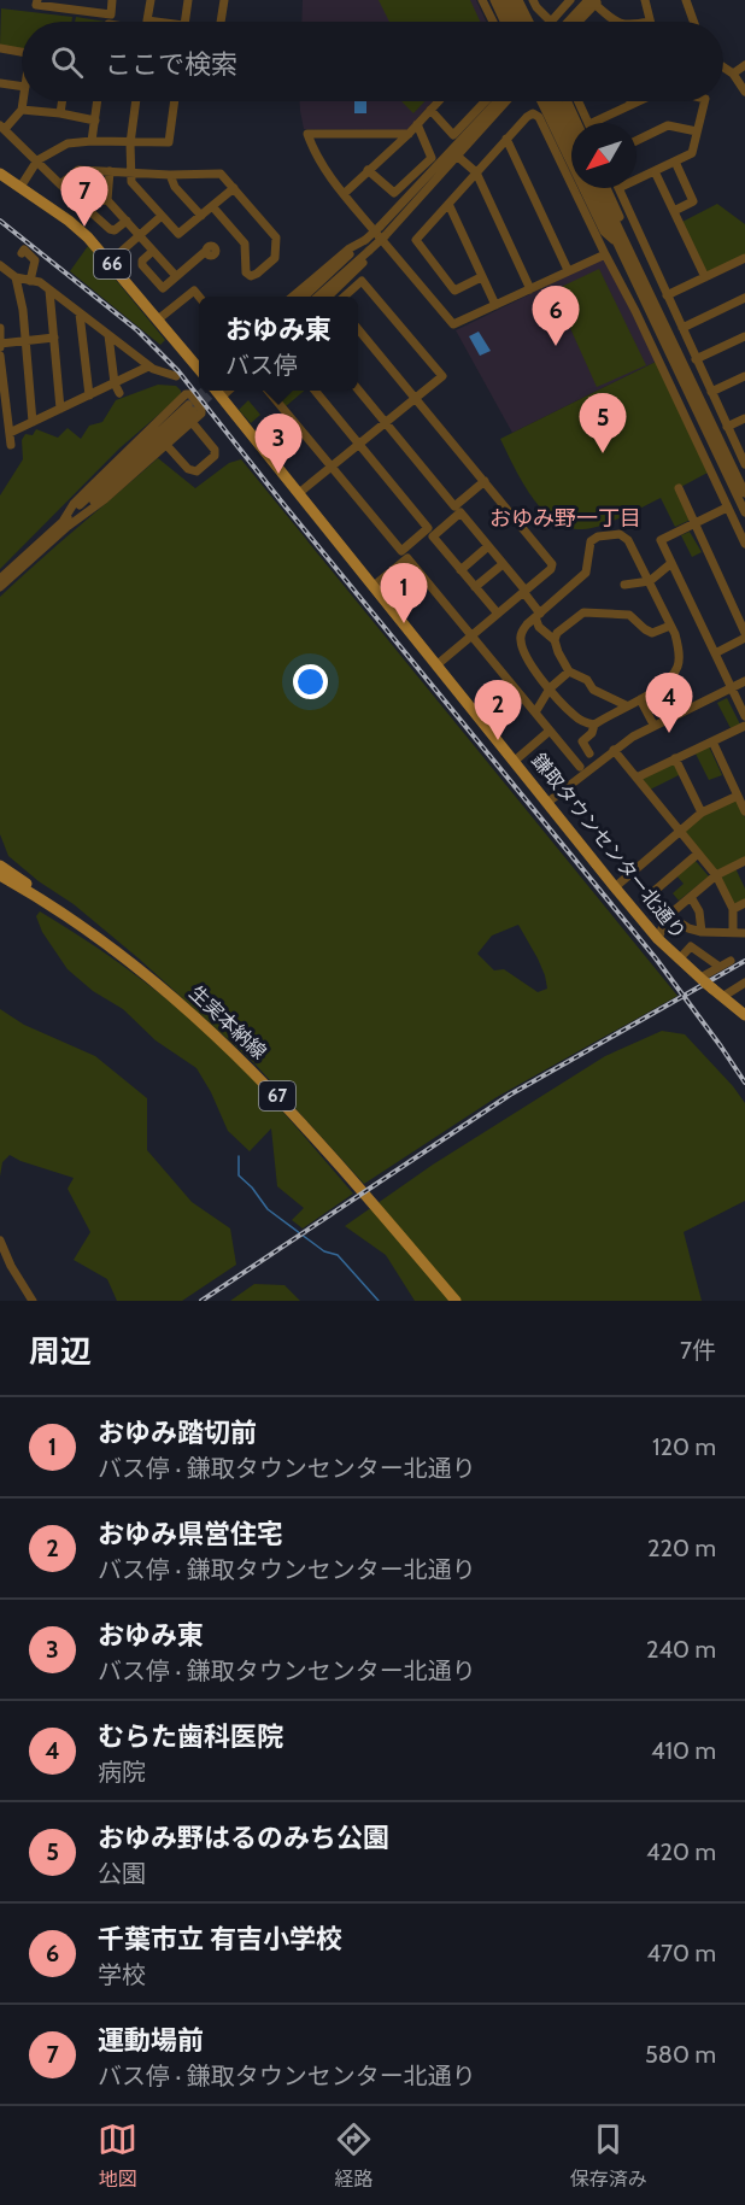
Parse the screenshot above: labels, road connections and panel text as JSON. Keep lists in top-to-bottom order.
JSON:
{
  "streets": {
    "main road": [
      "66",
      "鎌取タウンセンター北通り",
      "生実本納線",
      "67"
    ]
  },
  "districts": ["おゆみ野一丁目"],
  "north": "bottom left",
  "page": {
    "search": "ここで検索",
    "pins": [
      "7",
      "6",
      "5",
      "3",
      "1",
      "4",
      "2"
    ],
    "popup": ["おゆみ東", "バス停"],
    "heading": ["周辺", "7件"],
    "list": [
      {
        "mark": "1",
        "name": "おゆみ踏切前",
        "note": "バス停 · 鎌取タウンセンター北通り",
        "value": "120 m"
      },
      {
        "mark": "2",
        "name": "おゆみ県営住宅",
        "note": "バス停 · 鎌取タウンセンター北通り",
        "value": "220 m"
      },
      {
        "mark": "3",
        "name": "おゆみ東",
        "note": "バス停 · 鎌取タウンセンター北通り",
        "value": "240 m"
      },
      {
        "mark": "4",
        "name": "むらた歯科医院",
        "note": "病院",
        "value": "410 m"
      },
      {
        "mark": "5",
        "name": "おゆみ野はるのみち公園",
        "note": "公園",
        "value": "420 m"
      },
      {
        "mark": "6",
        "name": "千葉市立 有吉小学校",
        "note": "学校",
        "value": "470 m"
      },
      {
        "mark": "7",
        "name": "運動場前",
        "note": "バス停 · 鎌取タウンセンター北通り",
        "value": "580 m"
      }
    ],
    "nav": ["地図", "経路", "保存済み"]
  }
}
